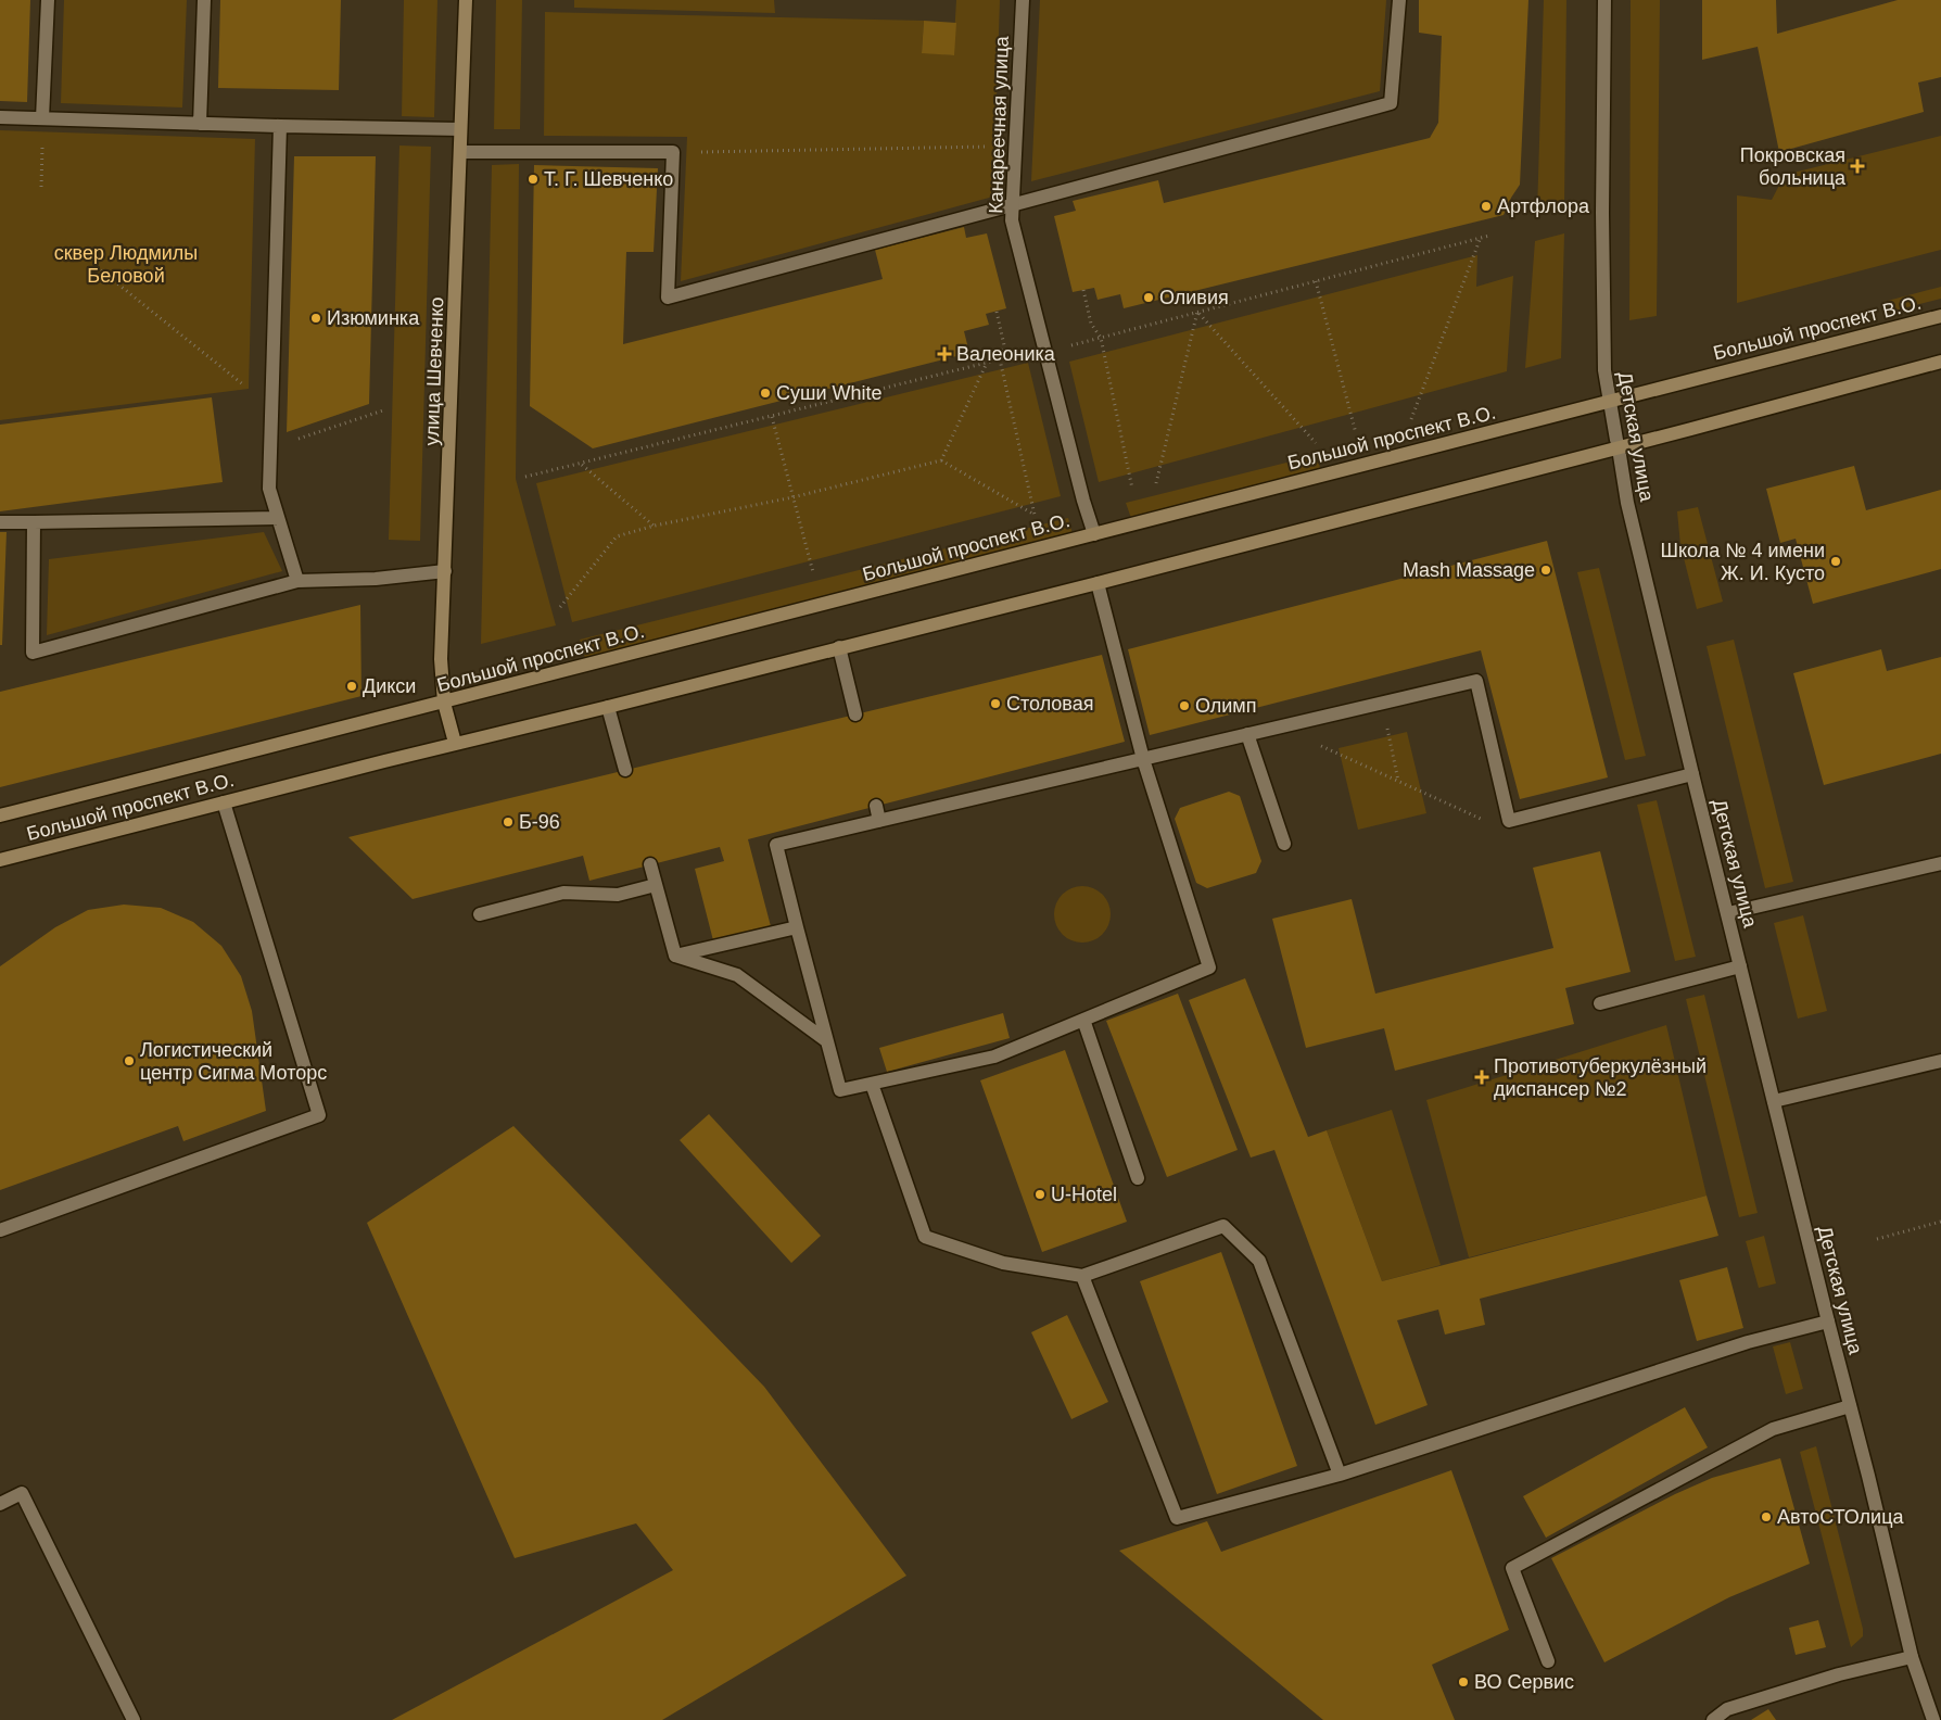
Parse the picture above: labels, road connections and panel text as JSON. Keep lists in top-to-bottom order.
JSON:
{
  "streets": {
    "main road": ["Большой проспект В.О.", "улица Шевченко"],
    "street": ["Канареечная улица", "Детская улица"]
  },
  "crossings": [
    ["Канареечная улица", "Большой проспект В.О."],
    ["Большой проспект В.О.", "улица Шевченко"],
    ["Большой проспект В.О.", "Детская улица"]
  ],
  "parks": ["сквер Людмилы Беловой"],
  "places": {
    "health": ["Покровская больница", "Валеоника", "Противотуберкулёзный диспансер №2"],
    "other": [
      "Т. Г. Шевченко",
      "Артфлора",
      "Оливия",
      "Изюминка",
      "Суши White",
      "Школа № 4 имени Ж. И. Кусто",
      "Mash Massage",
      "Дикси",
      "Столовая",
      "Олимп",
      "Б-96",
      "Логистический центр Сигма Моторс",
      "U-Hotel",
      "АвтоСТОлица",
      "ВО Сервис"
    ]
  }
}
